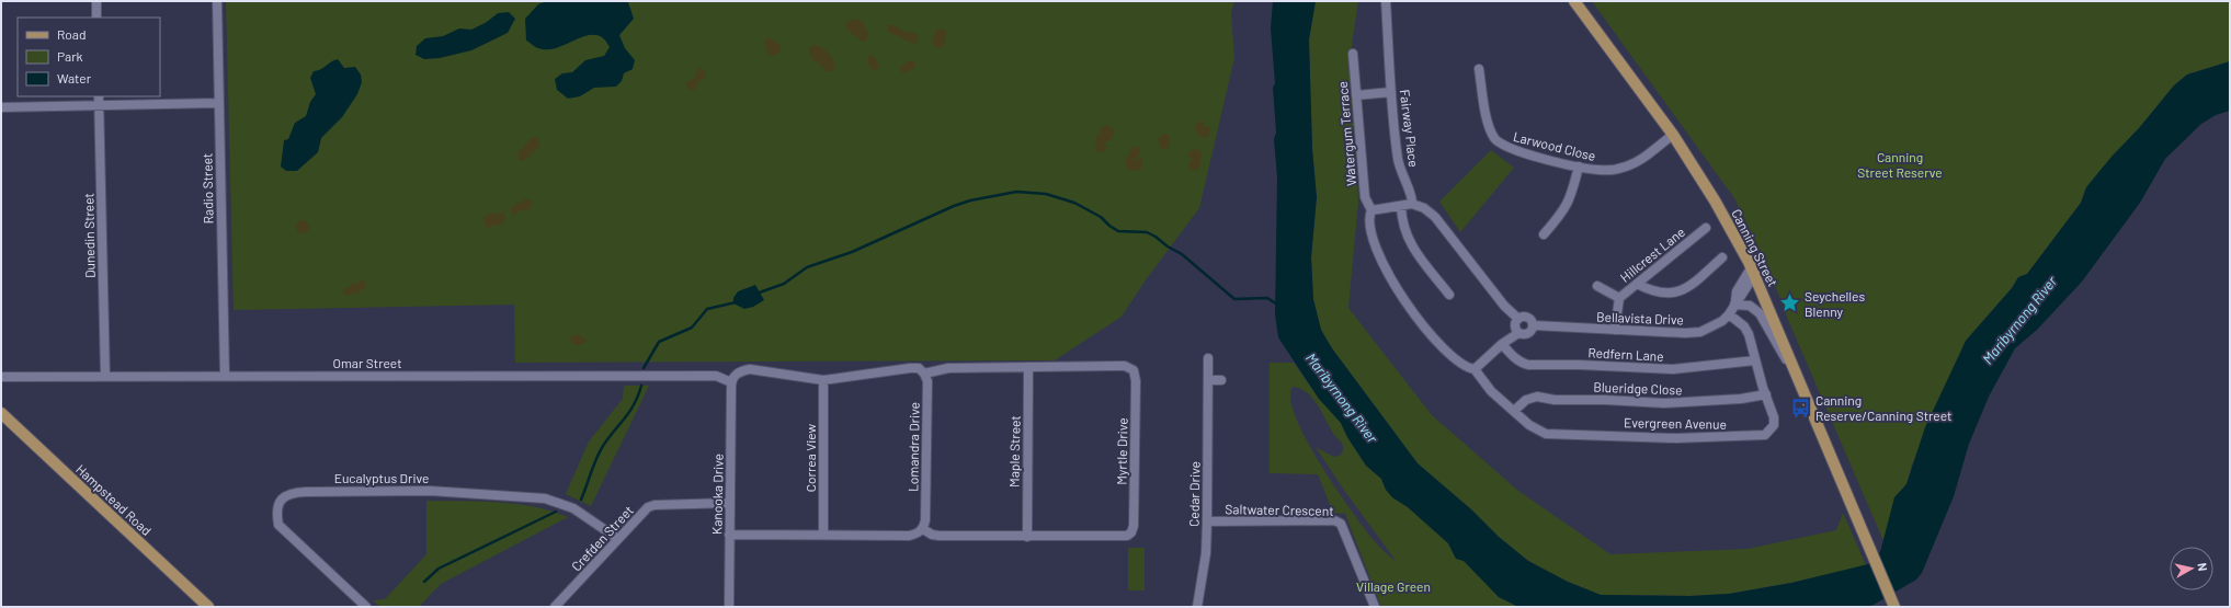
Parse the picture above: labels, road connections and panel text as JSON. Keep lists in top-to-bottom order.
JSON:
{
  "streets": {
    "main road": ["Canning Street", "Hampstead Road"],
    "street": [
      "Fairway Place",
      "Watergum Terrace",
      "Larwood Close",
      "Radio Street",
      "Dunedin Street",
      "Hillcrest Lane",
      "Bellavista Drive",
      "Redfern Lane",
      "Omar Street",
      "Blueridge Close",
      "Evergreen Avenue",
      "Lomandra Drive",
      "Maple Street",
      "Myrtle Drive",
      "Correa View",
      "Eucalyptus Drive",
      "Kanooka Drive",
      "Cedar Drive",
      "Saltwater Crescent",
      "Crefden Street"
    ]
  },
  "crossings": [
    ["Watergum Terrace", "Evergreen Avenue"],
    ["Larwood Close", "Canning Street"],
    ["Radio Street", "Omar Street"],
    ["Dunedin Street", "Omar Street"],
    ["Hillcrest Lane", "Bellavista Drive"],
    ["Bellavista Drive", "Evergreen Avenue"],
    ["Redfern Lane", "Evergreen Avenue"],
    ["Omar Street", "Kanooka Drive"],
    ["Blueridge Close", "Evergreen Avenue"],
    ["Lomandra Drive", "Myrtle Drive"],
    ["Maple Street", "Myrtle Drive"],
    ["Eucalyptus Drive", "Crefden Street"],
    ["Kanooka Drive", "Crefden Street"],
    ["Cedar Drive", "Saltwater Crescent"]
  ],
  "water": ["Maribyrnong River"],
  "parks": ["Canning Street Reserve", "Village Green"],
  "places": {
    "place": ["Seychelles Blenny"],
    "bus stop": ["Canning Reserve/Canning Street"]
  },
  "legend": ["Road", "Park", "Water"],
  "north": "right"
}
